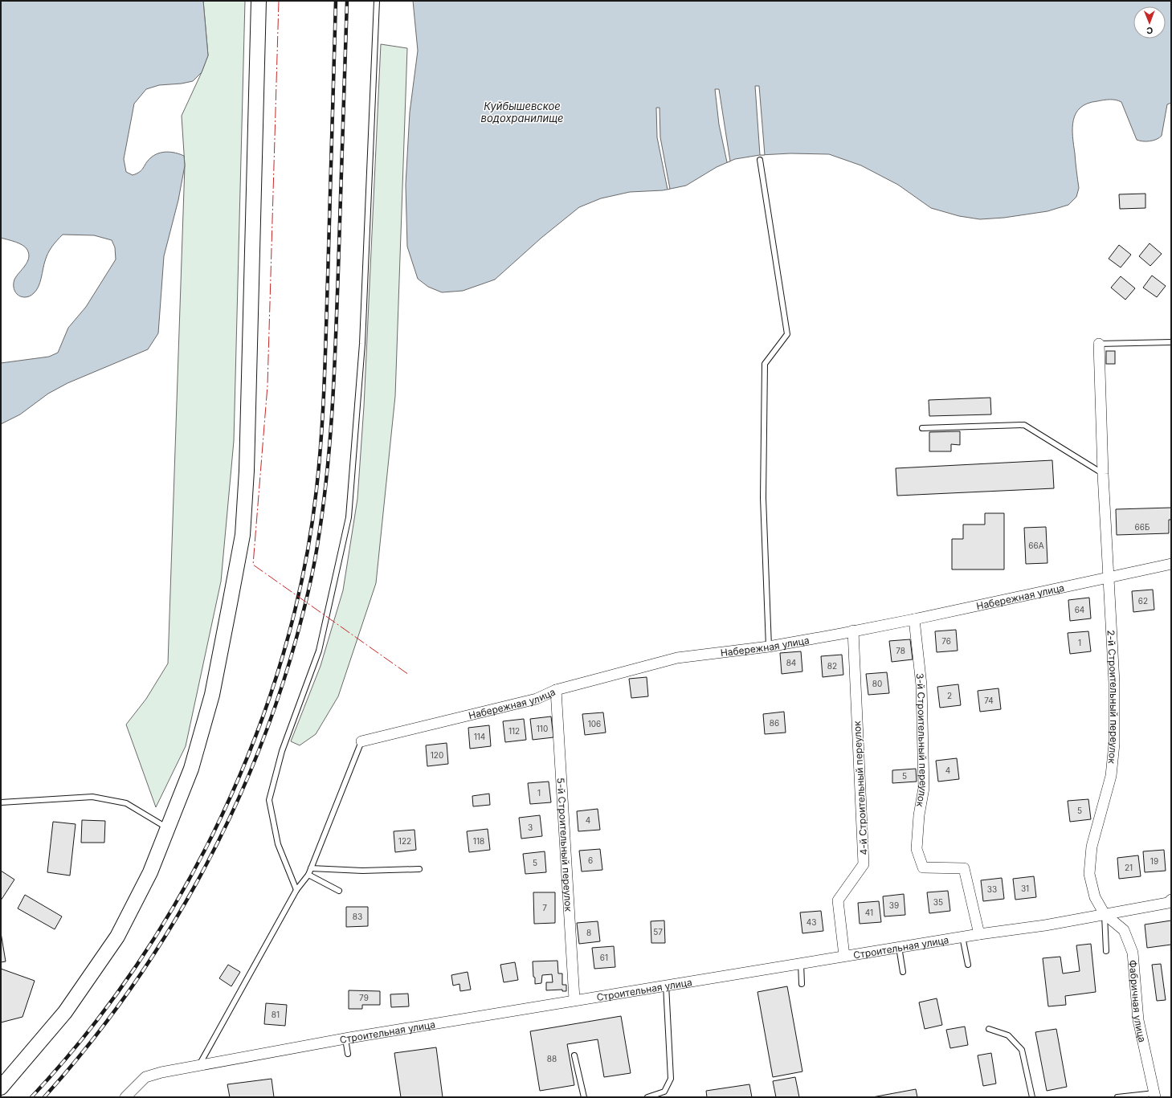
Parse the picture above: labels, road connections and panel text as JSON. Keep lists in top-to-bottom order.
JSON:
{
  "streets": {
    "street": [
      "Набережная улица",
      "2-й Строительный переулок",
      "3-й Строительный переулок",
      "4-й Строительный переулок",
      "5-й Строительный переулок",
      "Строительная улица",
      "Фабричная улица"
    ]
  },
  "crossings": [
    ["Набережная улица", "2-й Строительный переулок"],
    ["Набережная улица", "3-й Строительный переулок"],
    ["Набережная улица", "4-й Строительный переулок"],
    ["Набережная улица", "5-й Строительный переулок"],
    ["2-й Строительный переулок", "Строительная улица"],
    ["2-й Строительный переулок", "Фабричная улица"],
    ["3-й Строительный переулок", "Строительная улица"],
    ["4-й Строительный переулок", "Строительная улица"],
    ["5-й Строительный переулок", "Строительная улица"],
    ["Строительная улица", "Фабричная улица"]
  ],
  "water": ["Куйбышевское водохранилище"],
  "house_numbers": [
    "66Б",
    "66А",
    "62",
    "64",
    "76",
    "1",
    "78",
    "84",
    "82",
    "80",
    "2",
    "74",
    "86",
    "106",
    "110",
    "112",
    "114",
    "120",
    "4",
    "5",
    "1",
    "5",
    "4",
    "3",
    "122",
    "118",
    "6",
    "19",
    "5",
    "21",
    "31",
    "33",
    "35",
    "39",
    "7",
    "41",
    "83",
    "43",
    "57",
    "8",
    "61",
    "79",
    "81",
    "88"
  ],
  "north": "bottom"
}
